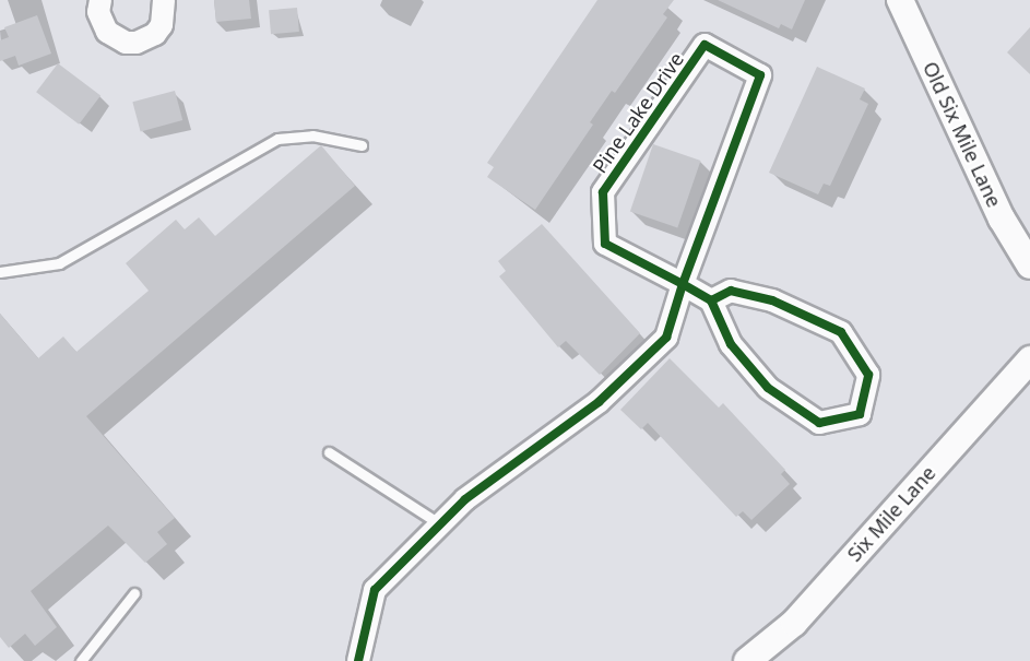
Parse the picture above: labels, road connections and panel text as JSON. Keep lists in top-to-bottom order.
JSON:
{
  "streets": {
    "street": ["Pine Lake Drive", "Old Six Mile Lane", "Six Mile Lane"]
  }
}
